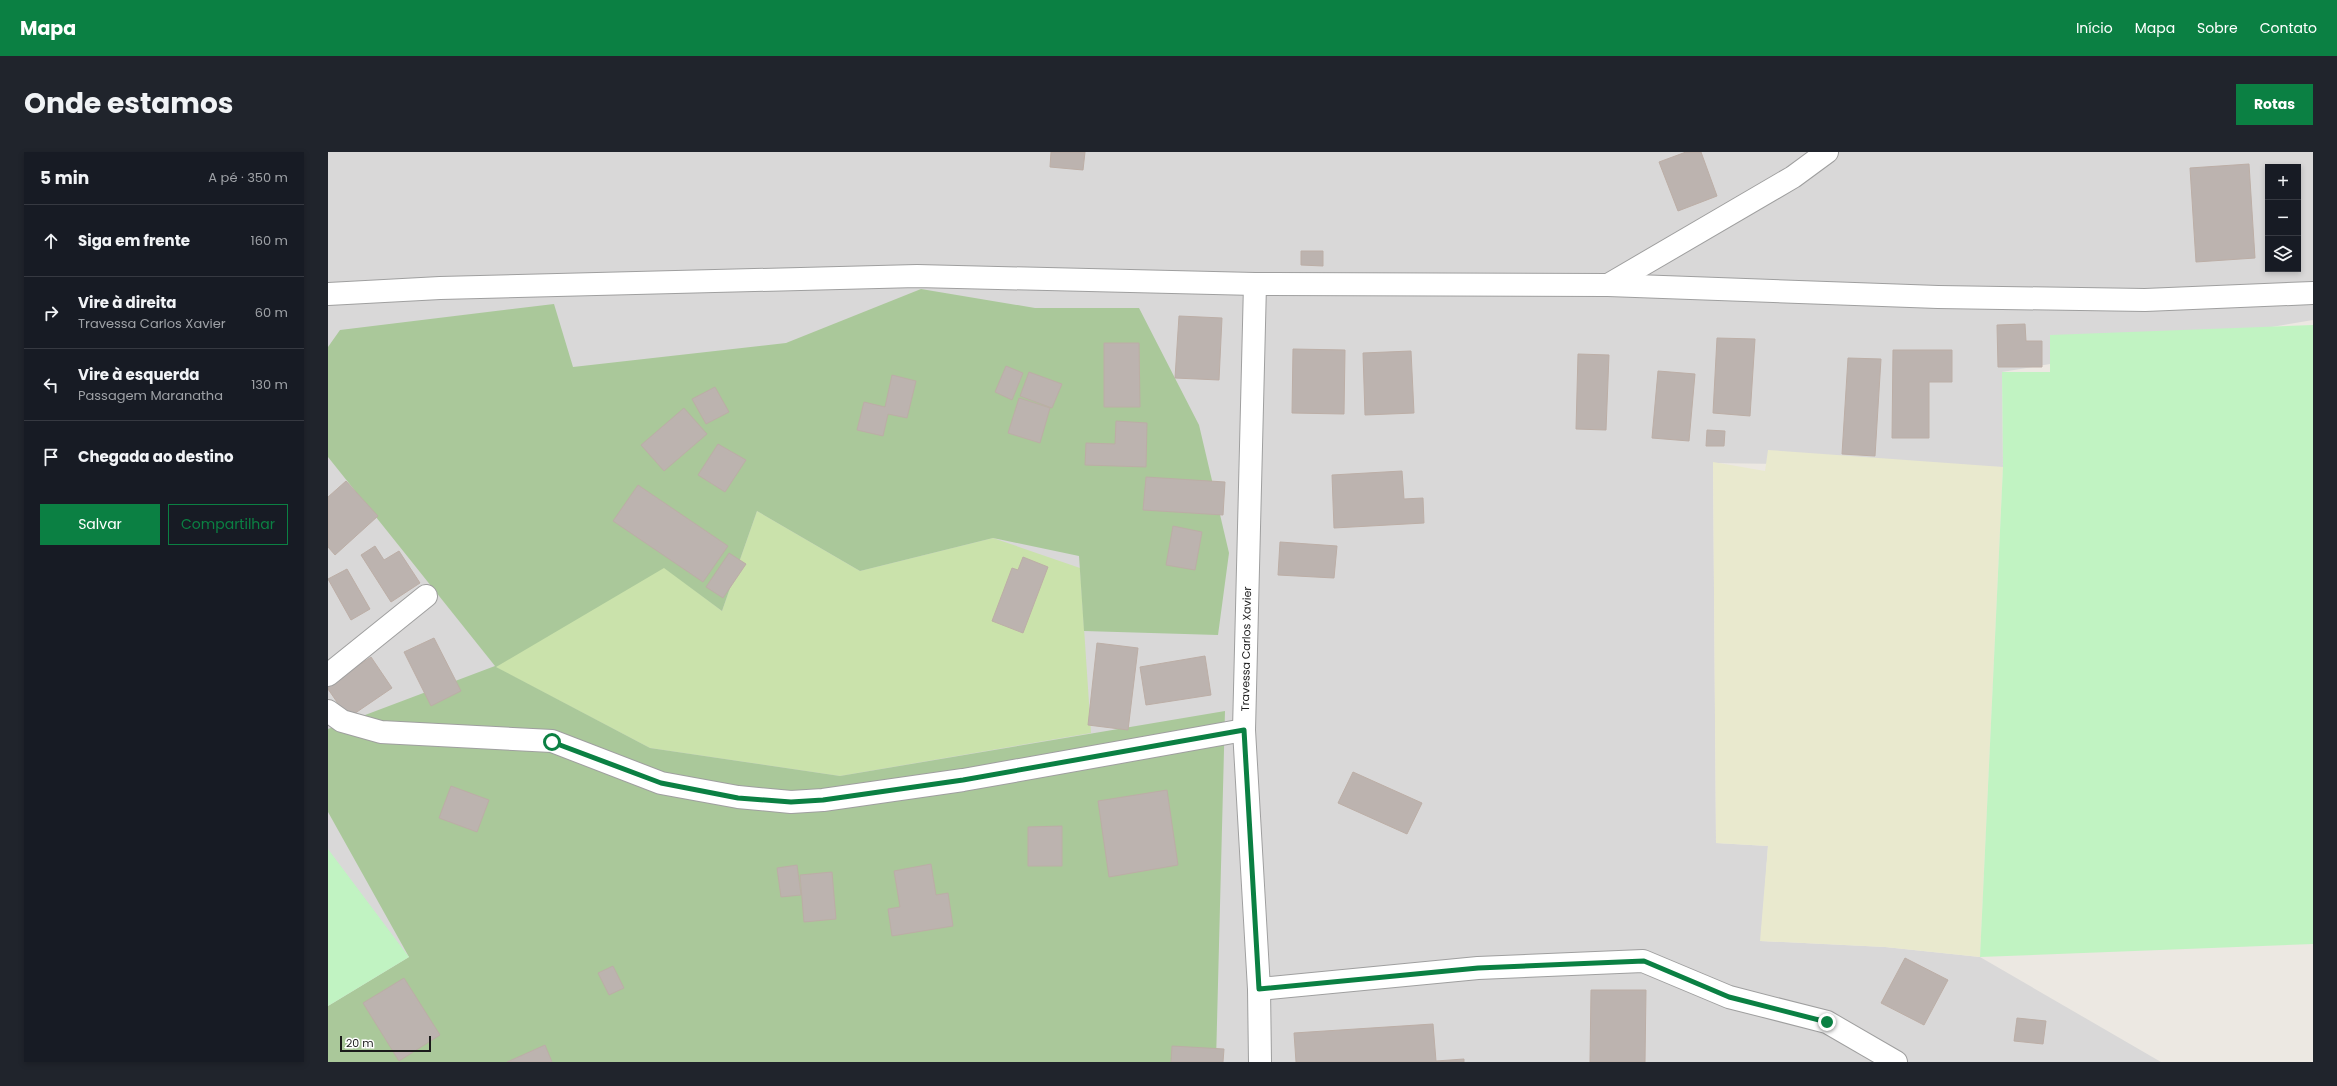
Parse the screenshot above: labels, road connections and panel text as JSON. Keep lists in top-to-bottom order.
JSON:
{
  "streets": {
    "street": ["Travessa Carlos Xavier"]
  },
  "scale_bar": "20 m",
  "page": {
    "header": "Mapa",
    "nav": [
      "Início",
      "Mapa",
      "Sobre",
      "Contato"
    ],
    "title": "Onde estamos",
    "buttons": [
      "Rotas",
      ["Salvar", "Compartilhar"]
    ],
    "heading": ["5 min", "A pé · 350 m"],
    "map_buttons": ["+", "−"],
    "list": [
      ["Siga em frente", "160 m"],
      ["Vire à direita", "Travessa Carlos Xavier", "60 m"],
      ["Vire à esquerda", "Passagem Maranatha", "130 m"],
      "Chegada ao destino"
    ],
    "scale": "20 m"
  }
}
